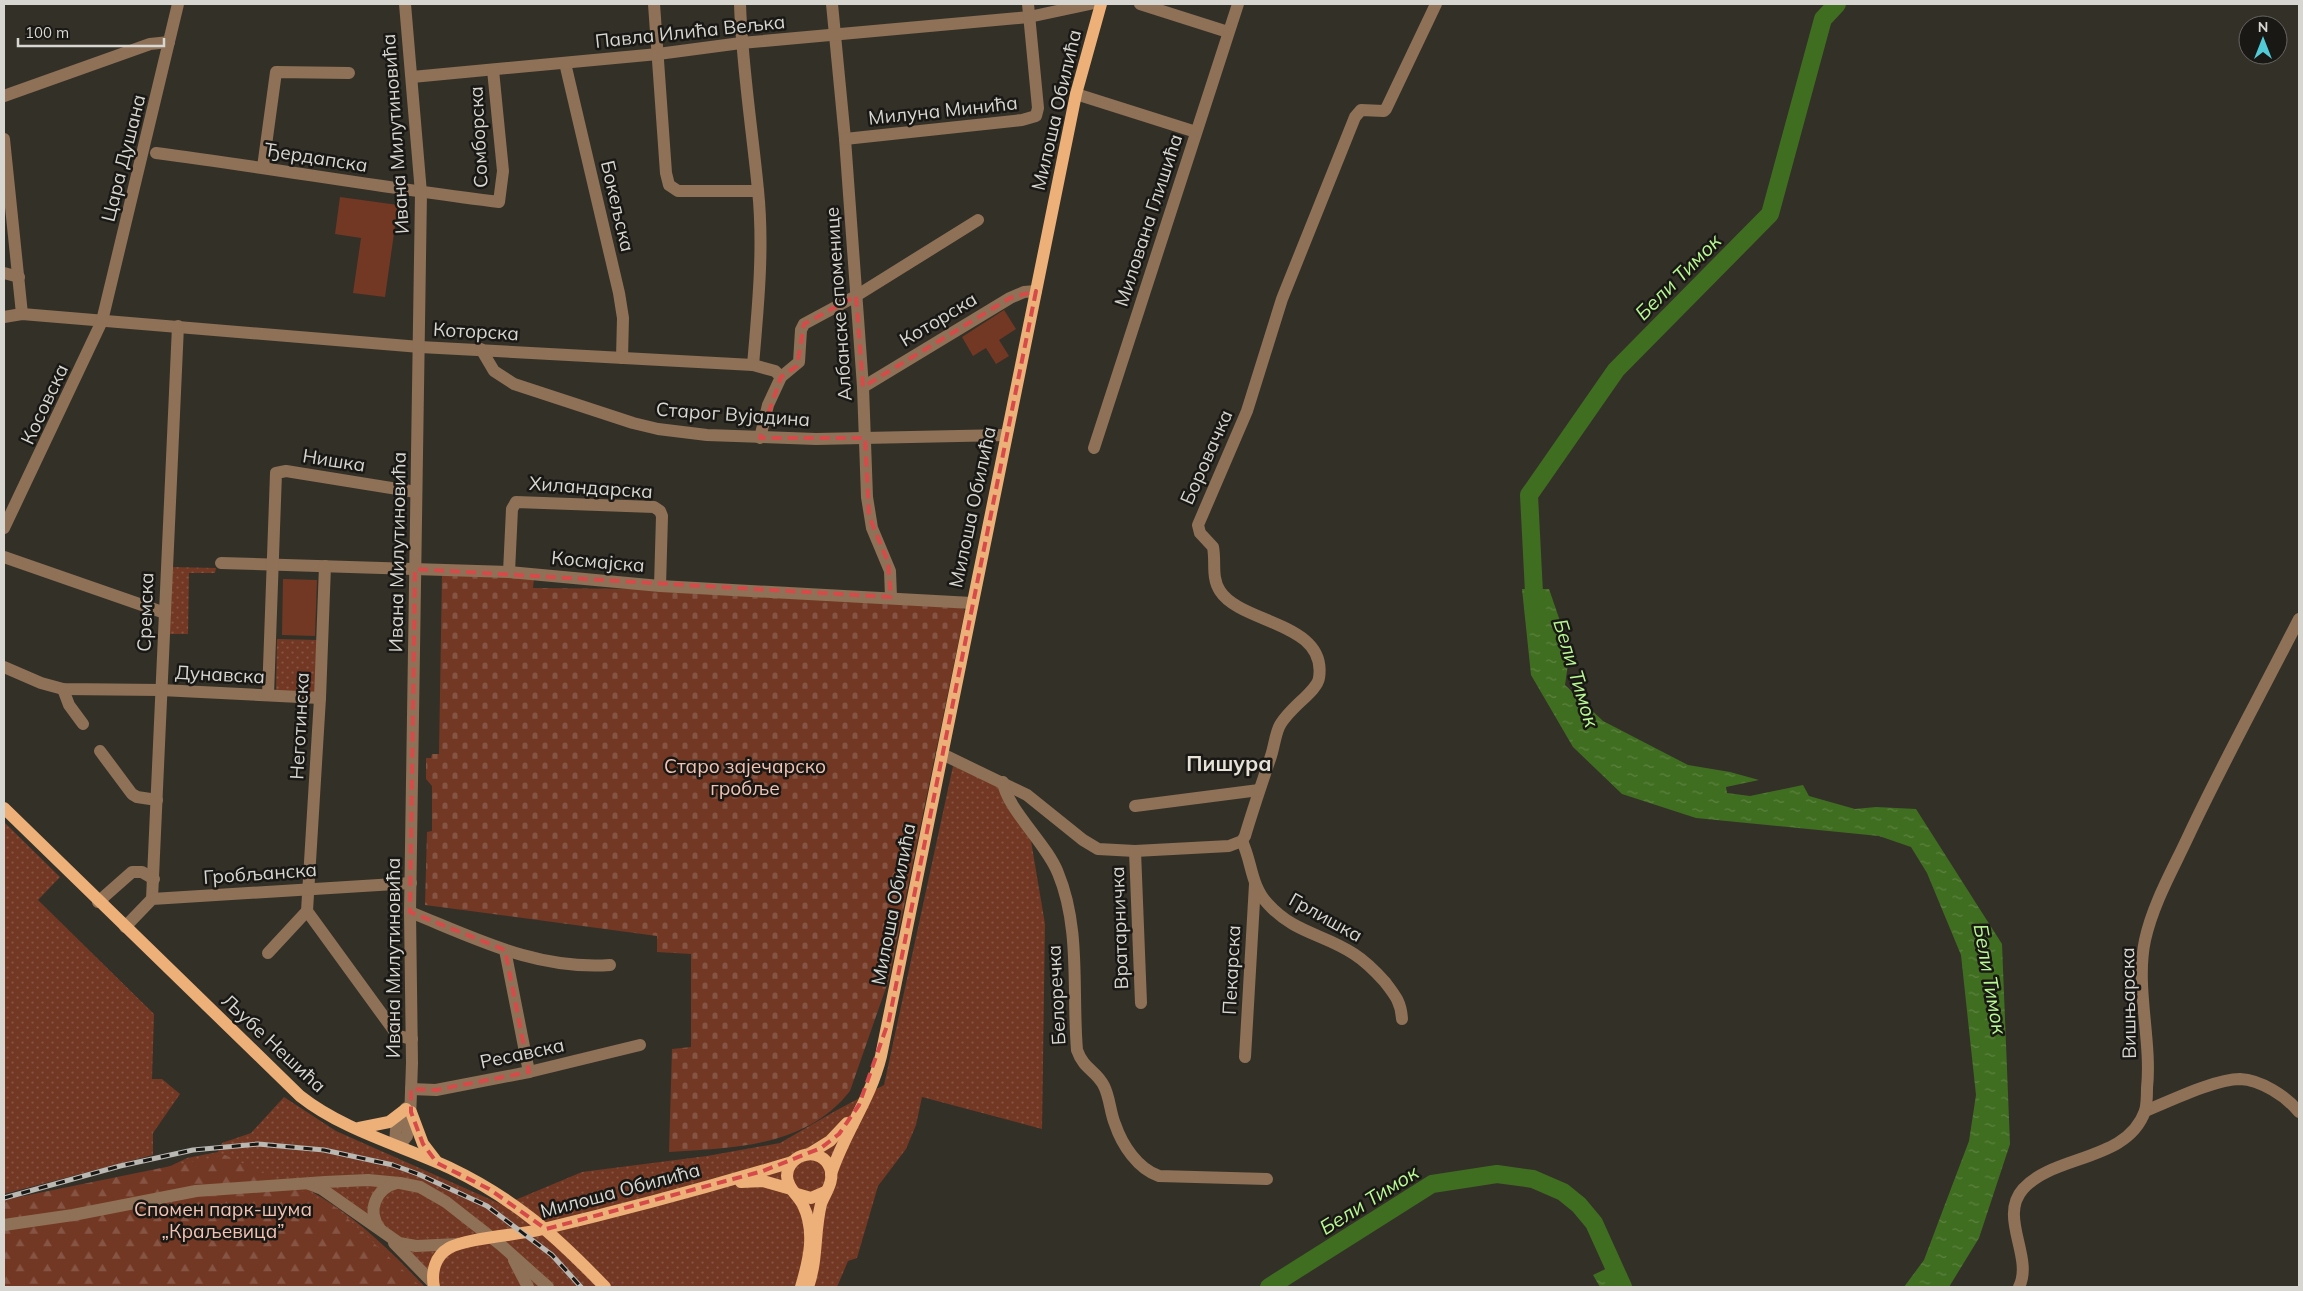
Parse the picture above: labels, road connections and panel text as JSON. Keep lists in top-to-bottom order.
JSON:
{
  "streets": {
    "main road": ["Милоша Обилића", "Љубе Нешића"],
    "street": [
      "Павла Илића Вељка",
      "Милуна Минића",
      "Ивана Милутиновића",
      "Сомборска",
      "Ђердапска",
      "Цара Душана",
      "Бокељска",
      "Милована Глишића",
      "Албанске споменице",
      "Которска",
      "Косовска",
      "Старог Вујадина",
      "Боровачка",
      "Нишка",
      "Хиландарска",
      "Космајска",
      "Сремска",
      "Дунавска",
      "Неготинска",
      "Гробљанска",
      "Грлишка",
      "Вратарничка",
      "Пекарска",
      "Белоречка",
      "Вишњарска",
      "Ресавска"
    ]
  },
  "crossings": [
    ["Павла Илића Вељка", "Милуна Минића"],
    ["Павла Илића Вељка", "Ивана Милутиновића"],
    ["Павла Илића Вељка", "Сомборска"],
    ["Павла Илића Вељка", "Бокељска"],
    ["Павла Илића Вељка", "Албанске споменице"],
    ["Милуна Минића", "Албанске споменице"],
    ["Милоша Обилића", "Которска"],
    ["Милоша Обилића", "Старог Вујадина"],
    ["Милоша Обилића", "Космајска"],
    ["Ивана Милутиновића", "Ђердапска"],
    ["Ивана Милутиновића", "Которска"],
    ["Ивана Милутиновића", "Нишка"],
    ["Ивана Милутиновића", "Космајска"],
    ["Ивана Милутиновића", "Гробљанска"],
    ["Ивана Милутиновића", "Љубе Нешића"],
    ["Ивана Милутиновића", "Ресавска"],
    ["Сомборска", "Ђердапска"],
    ["Цара Душана", "Которска"],
    ["Цара Душана", "Косовска"],
    ["Бокељска", "Которска"],
    ["Албанске споменице", "Которска"],
    ["Албанске споменице", "Старог Вујадина"],
    ["Албанске споменице", "Космајска"],
    ["Которска", "Косовска"],
    ["Которска", "Старог Вујадина"],
    ["Которска", "Сремска"],
    ["Боровачка", "Грлишка"],
    ["Нишка", "Неготинска"],
    ["Хиландарска", "Космајска"],
    ["Космајска", "Неготинска"],
    ["Сремска", "Дунавска"],
    ["Сремска", "Гробљанска"],
    ["Дунавска", "Неготинска"],
    ["Неготинска", "Гробљанска"],
    ["Грлишка", "Пекарска"]
  ],
  "districts": ["Пишура"],
  "water": ["Бели Тимок"],
  "parks": ["Старо зајечарско гробље", "Спомен парк-шума „Краљевица”"],
  "scale_bar": "100 m",
  "north": "top"
}
